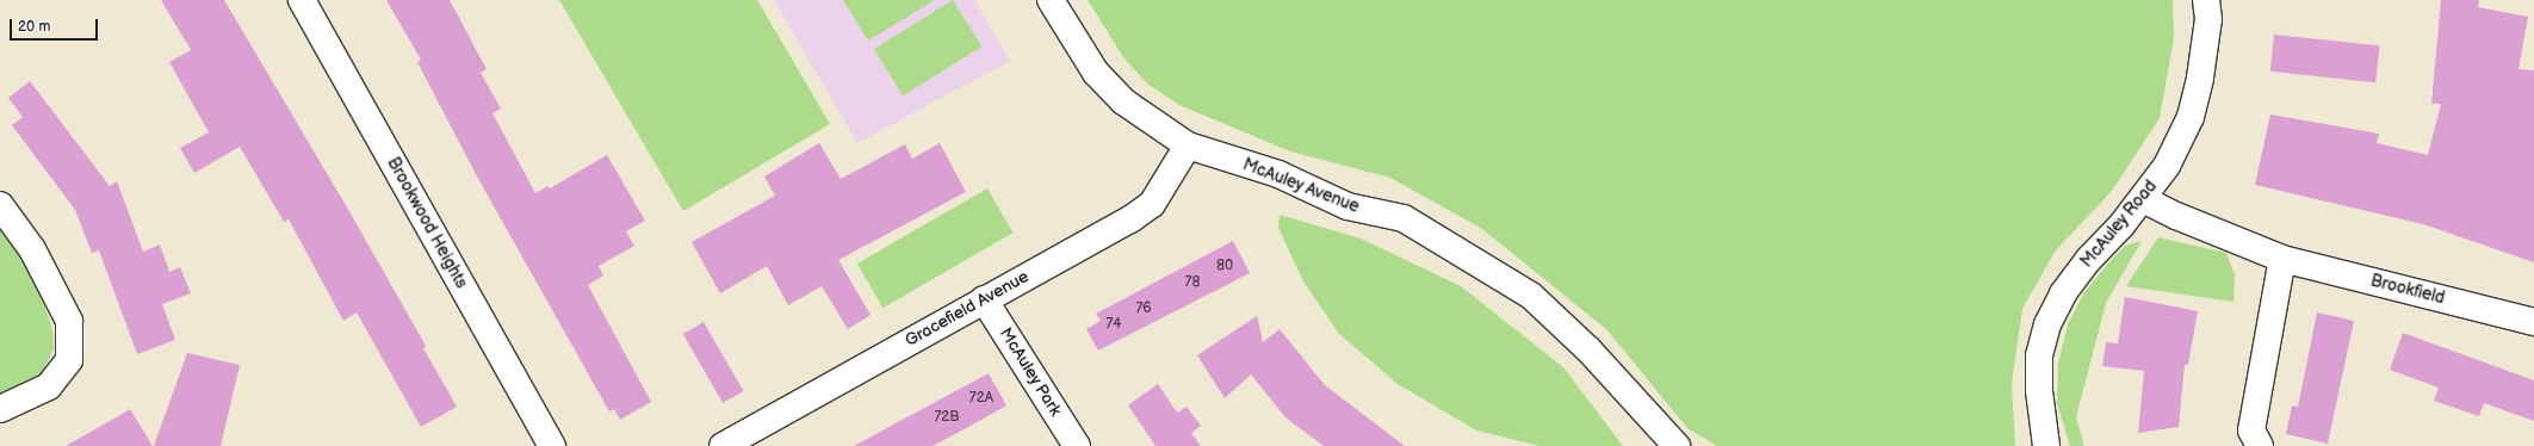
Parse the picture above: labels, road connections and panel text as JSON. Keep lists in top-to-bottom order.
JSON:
{
  "streets": {
    "street": [
      "McAuley Avenue",
      "Brookwood Heights",
      "McAuley Road",
      "Brookfield",
      "Gracefield Avenue",
      "McAuley Park"
    ]
  },
  "crossings": [
    ["McAuley Avenue", "Gracefield Avenue"],
    ["McAuley Road", "Brookfield"],
    ["Gracefield Avenue", "McAuley Park"]
  ],
  "house_numbers": [
    "80",
    "78",
    "76",
    "74",
    "72A",
    "72B"
  ],
  "scale_bar": "20 m"
}
